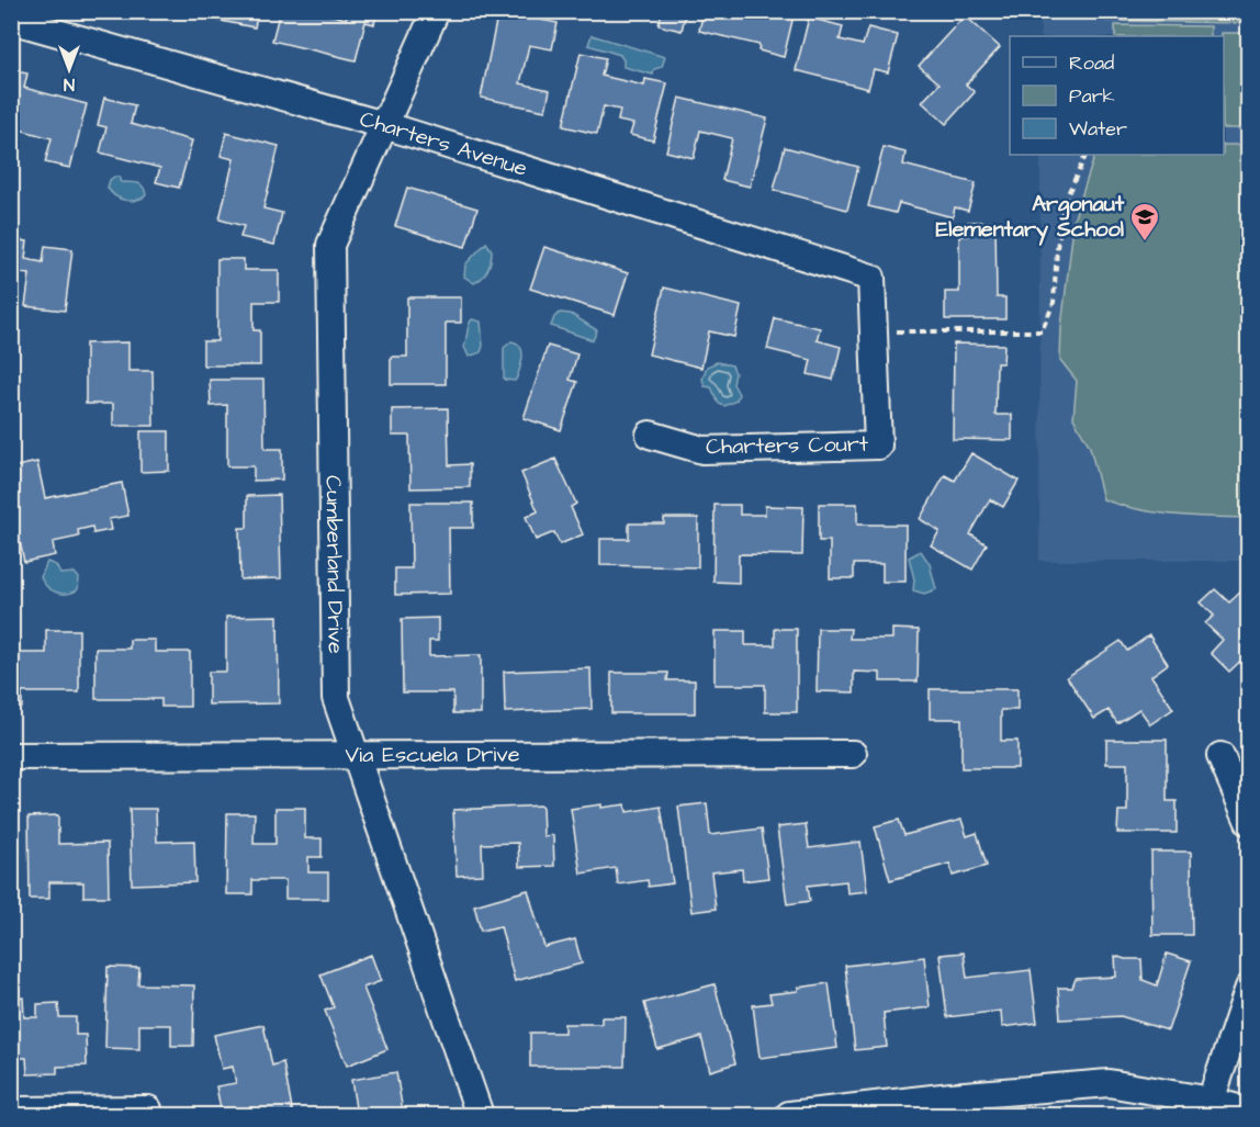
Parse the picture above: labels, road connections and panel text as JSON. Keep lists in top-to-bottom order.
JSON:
{
  "streets": {
    "street": [
      "Charters Avenue",
      "Charters Court",
      "Cumberland Drive",
      "Via Escuela Drive"
    ]
  },
  "crossings": [
    ["Charters Avenue", "Charters Court"],
    ["Charters Avenue", "Cumberland Drive"],
    ["Cumberland Drive", "Via Escuela Drive"]
  ],
  "places": {
    "school or university": ["Argonaut Elementary School"]
  },
  "legend": ["Road", "Park", "Water"],
  "north": "bottom"
}
